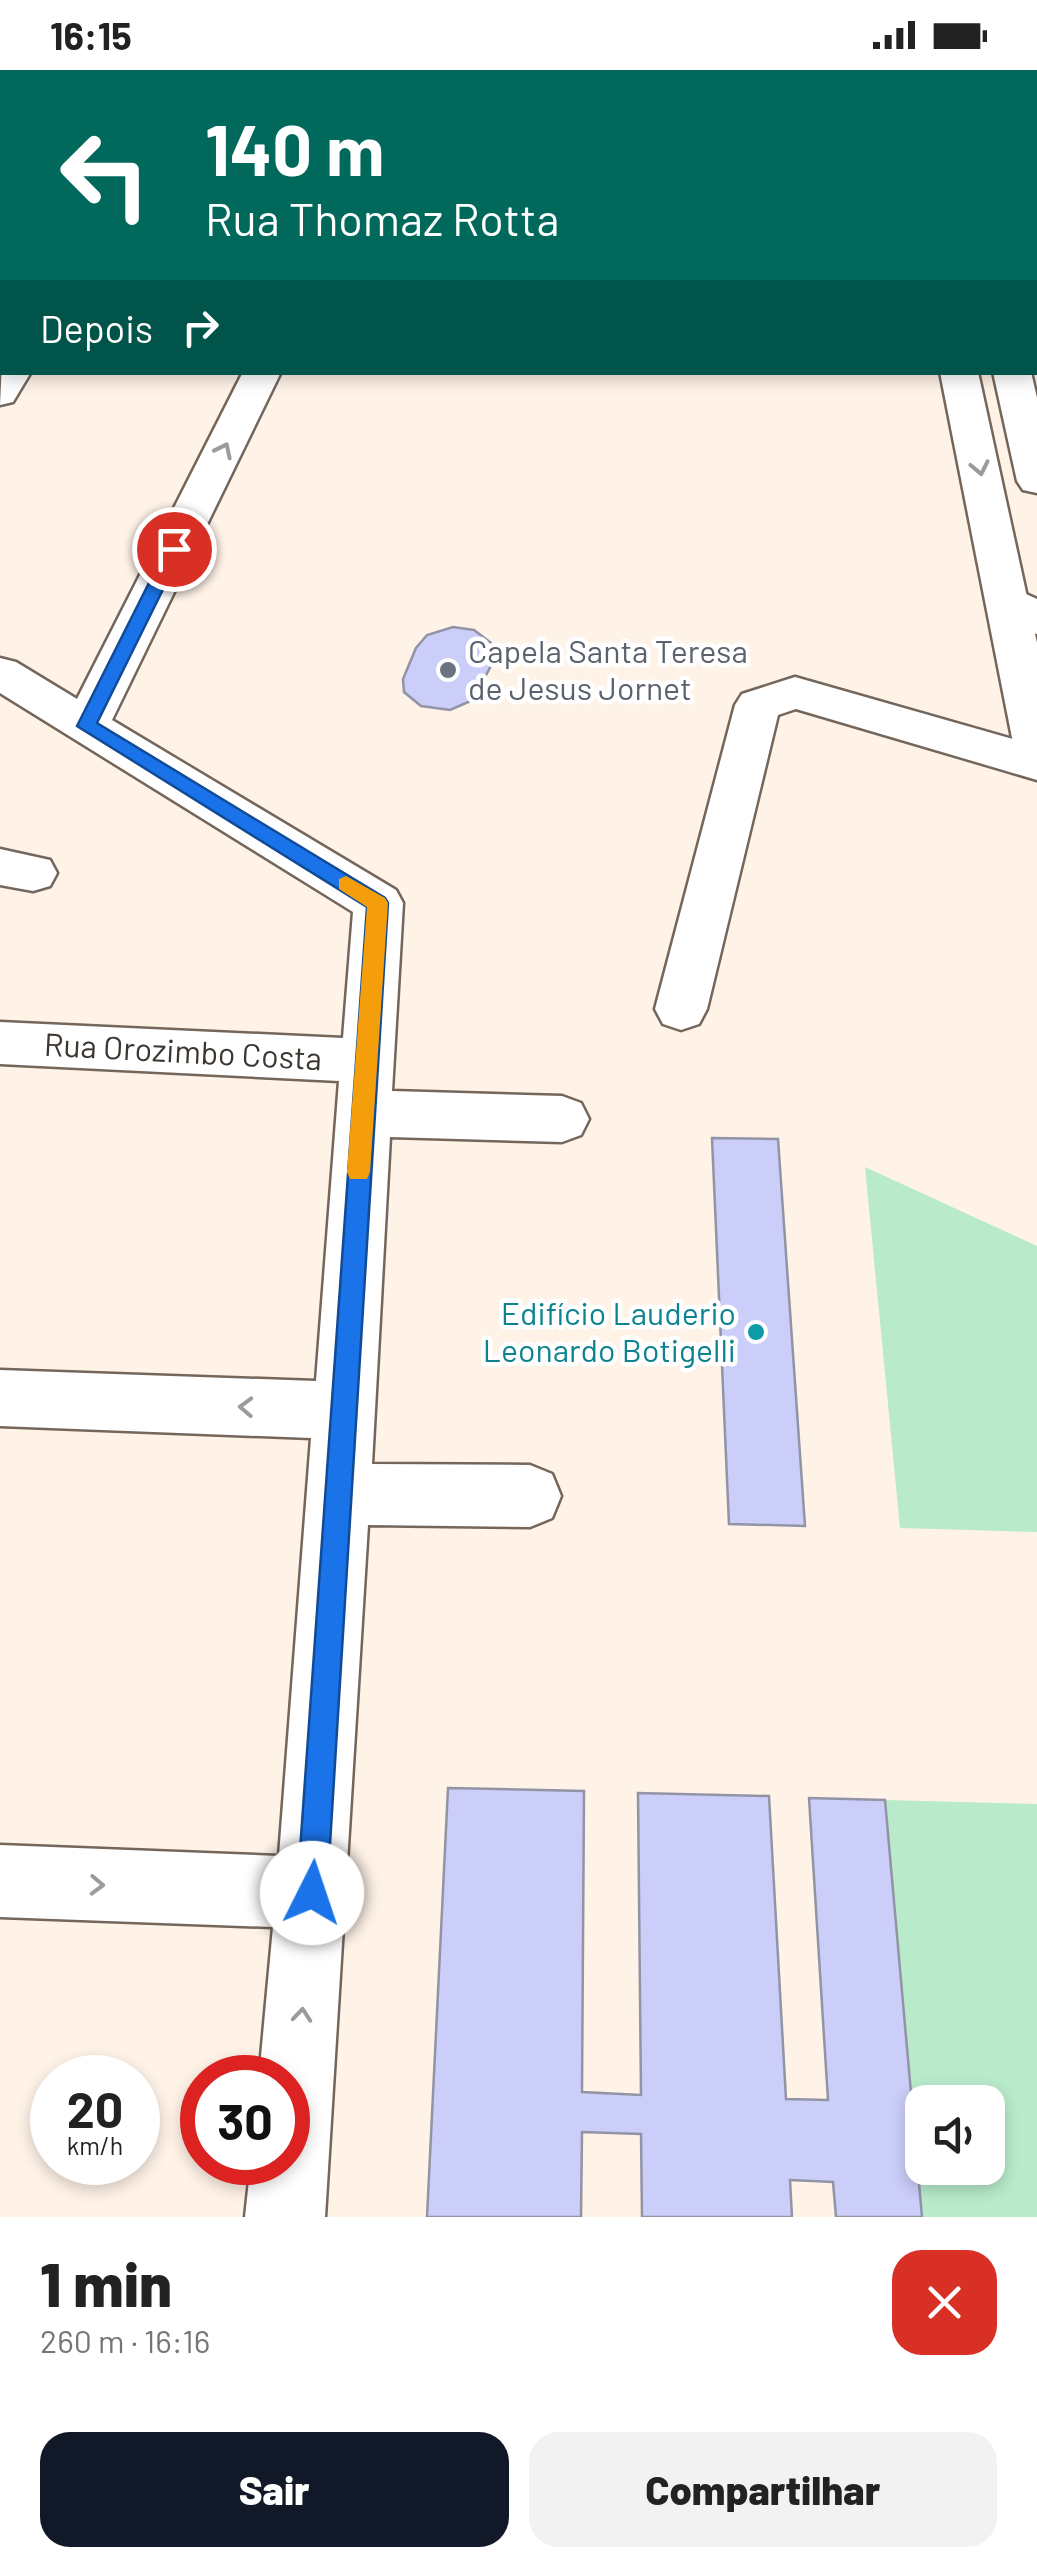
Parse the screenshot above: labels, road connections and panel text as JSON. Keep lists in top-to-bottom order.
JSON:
{
  "streets": {
    "street": ["Rua Orozimbo Costa"]
  },
  "places": ["Capela Santa Teresa de Jesus Jornet", "Edifício Lauderio Leonardo Botigelli"],
  "page": {
    "status": "16:15",
    "turn": ["140 m", "Rua Thomaz Rotta"],
    "then": "Depois",
    "speed": "20 km/h",
    "limit": "30",
    "heading": ["1 min", "260 m · 16:16"],
    "buttons": ["Sair", "Compartilhar"]
  }
}
